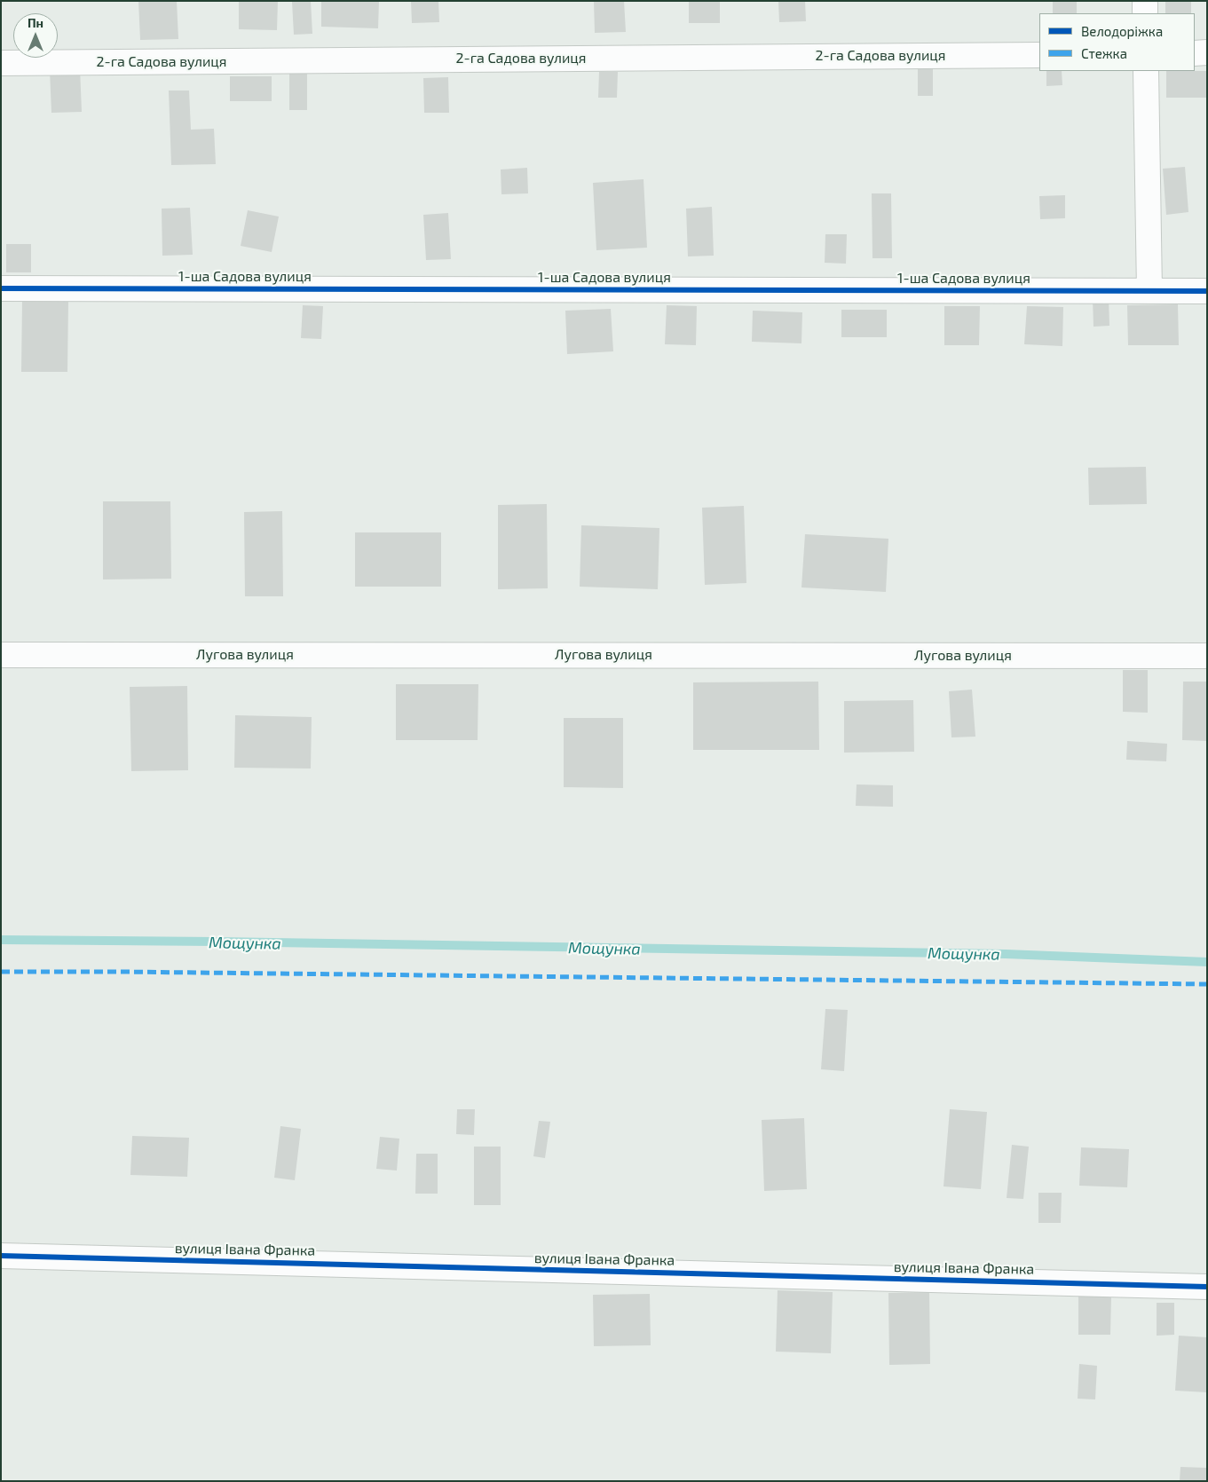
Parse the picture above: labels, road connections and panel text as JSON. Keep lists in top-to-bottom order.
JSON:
{
  "streets": {
    "street": [
      "2-га Садова вулиця",
      "1-ша Садова вулиця",
      "Лугова вулиця",
      "вулиця Івана Франка"
    ]
  },
  "water": ["Мощунка"],
  "legend": ["Велодоріжка", "Стежка"],
  "north": "top"
}
